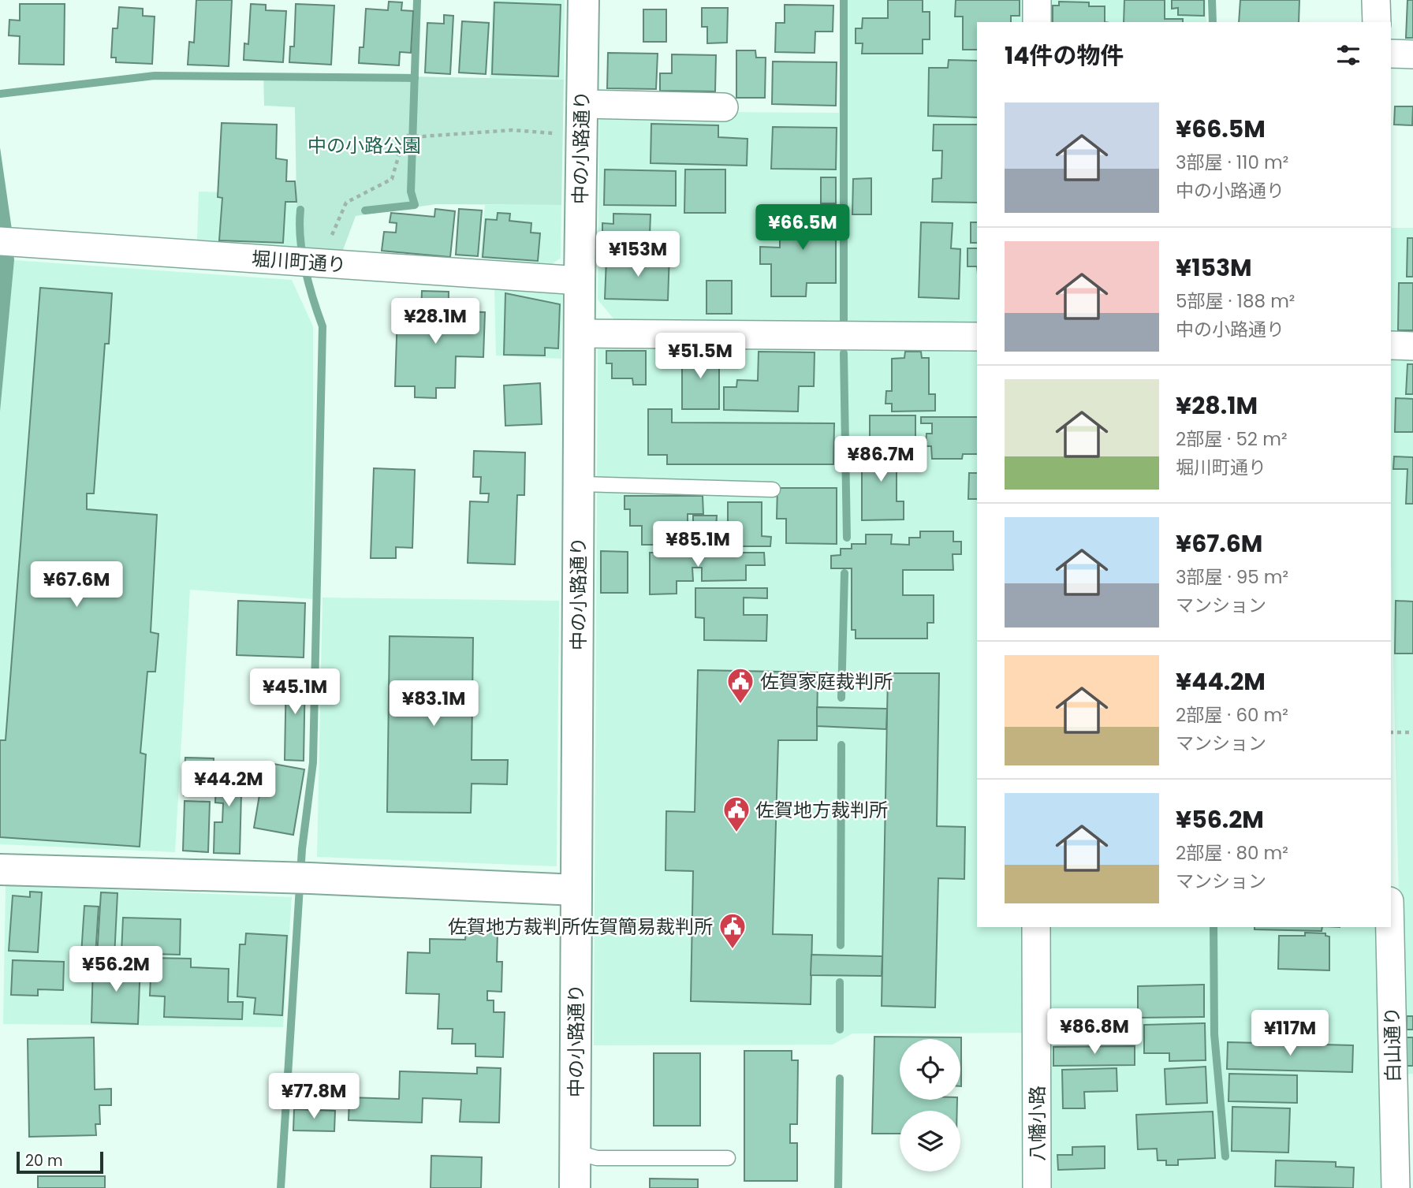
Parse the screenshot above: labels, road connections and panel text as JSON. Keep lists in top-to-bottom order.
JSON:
{
  "streets": {
    "street": [
      "中の小路通り",
      "堀川町通り",
      "白山通り",
      "八幡小路"
    ]
  },
  "crossings": [
    ["中の小路通り", "堀川町通り"]
  ],
  "parks": ["中の小路公園"],
  "places": {
    "public building": ["佐賀家庭裁判所", "佐賀地方裁判所", "佐賀地方裁判所佐賀簡易裁判所"]
  },
  "scale_bar": "20 m",
  "page": {
    "heading": "14件の物件",
    "list": [
      {
        "name": "¥66.5M",
        "note": "3部屋 · 110 m² · 中の小路通り"
      },
      {
        "name": "¥153M",
        "note": "5部屋 · 188 m² · 中の小路通り"
      },
      {
        "name": "¥28.1M",
        "note": "2部屋 · 52 m² · 堀川町通り"
      },
      {
        "name": "¥67.6M",
        "note": "3部屋 · 95 m² · マンション"
      },
      {
        "name": "¥44.2M",
        "note": "2部屋 · 60 m² · マンション"
      },
      {
        "name": "¥56.2M",
        "note": "2部屋 · 80 m² · マンション"
      }
    ],
    "price": [
      "¥66.5M",
      "¥153M",
      "¥28.1M",
      "¥51.5M",
      "¥86.7M",
      "¥85.1M",
      "¥67.6M",
      "¥45.1M",
      "¥83.1M",
      "¥44.2M",
      "¥56.2M",
      "¥86.8M",
      "¥117M",
      "¥77.8M"
    ],
    "scale": "20 m"
  }
}
